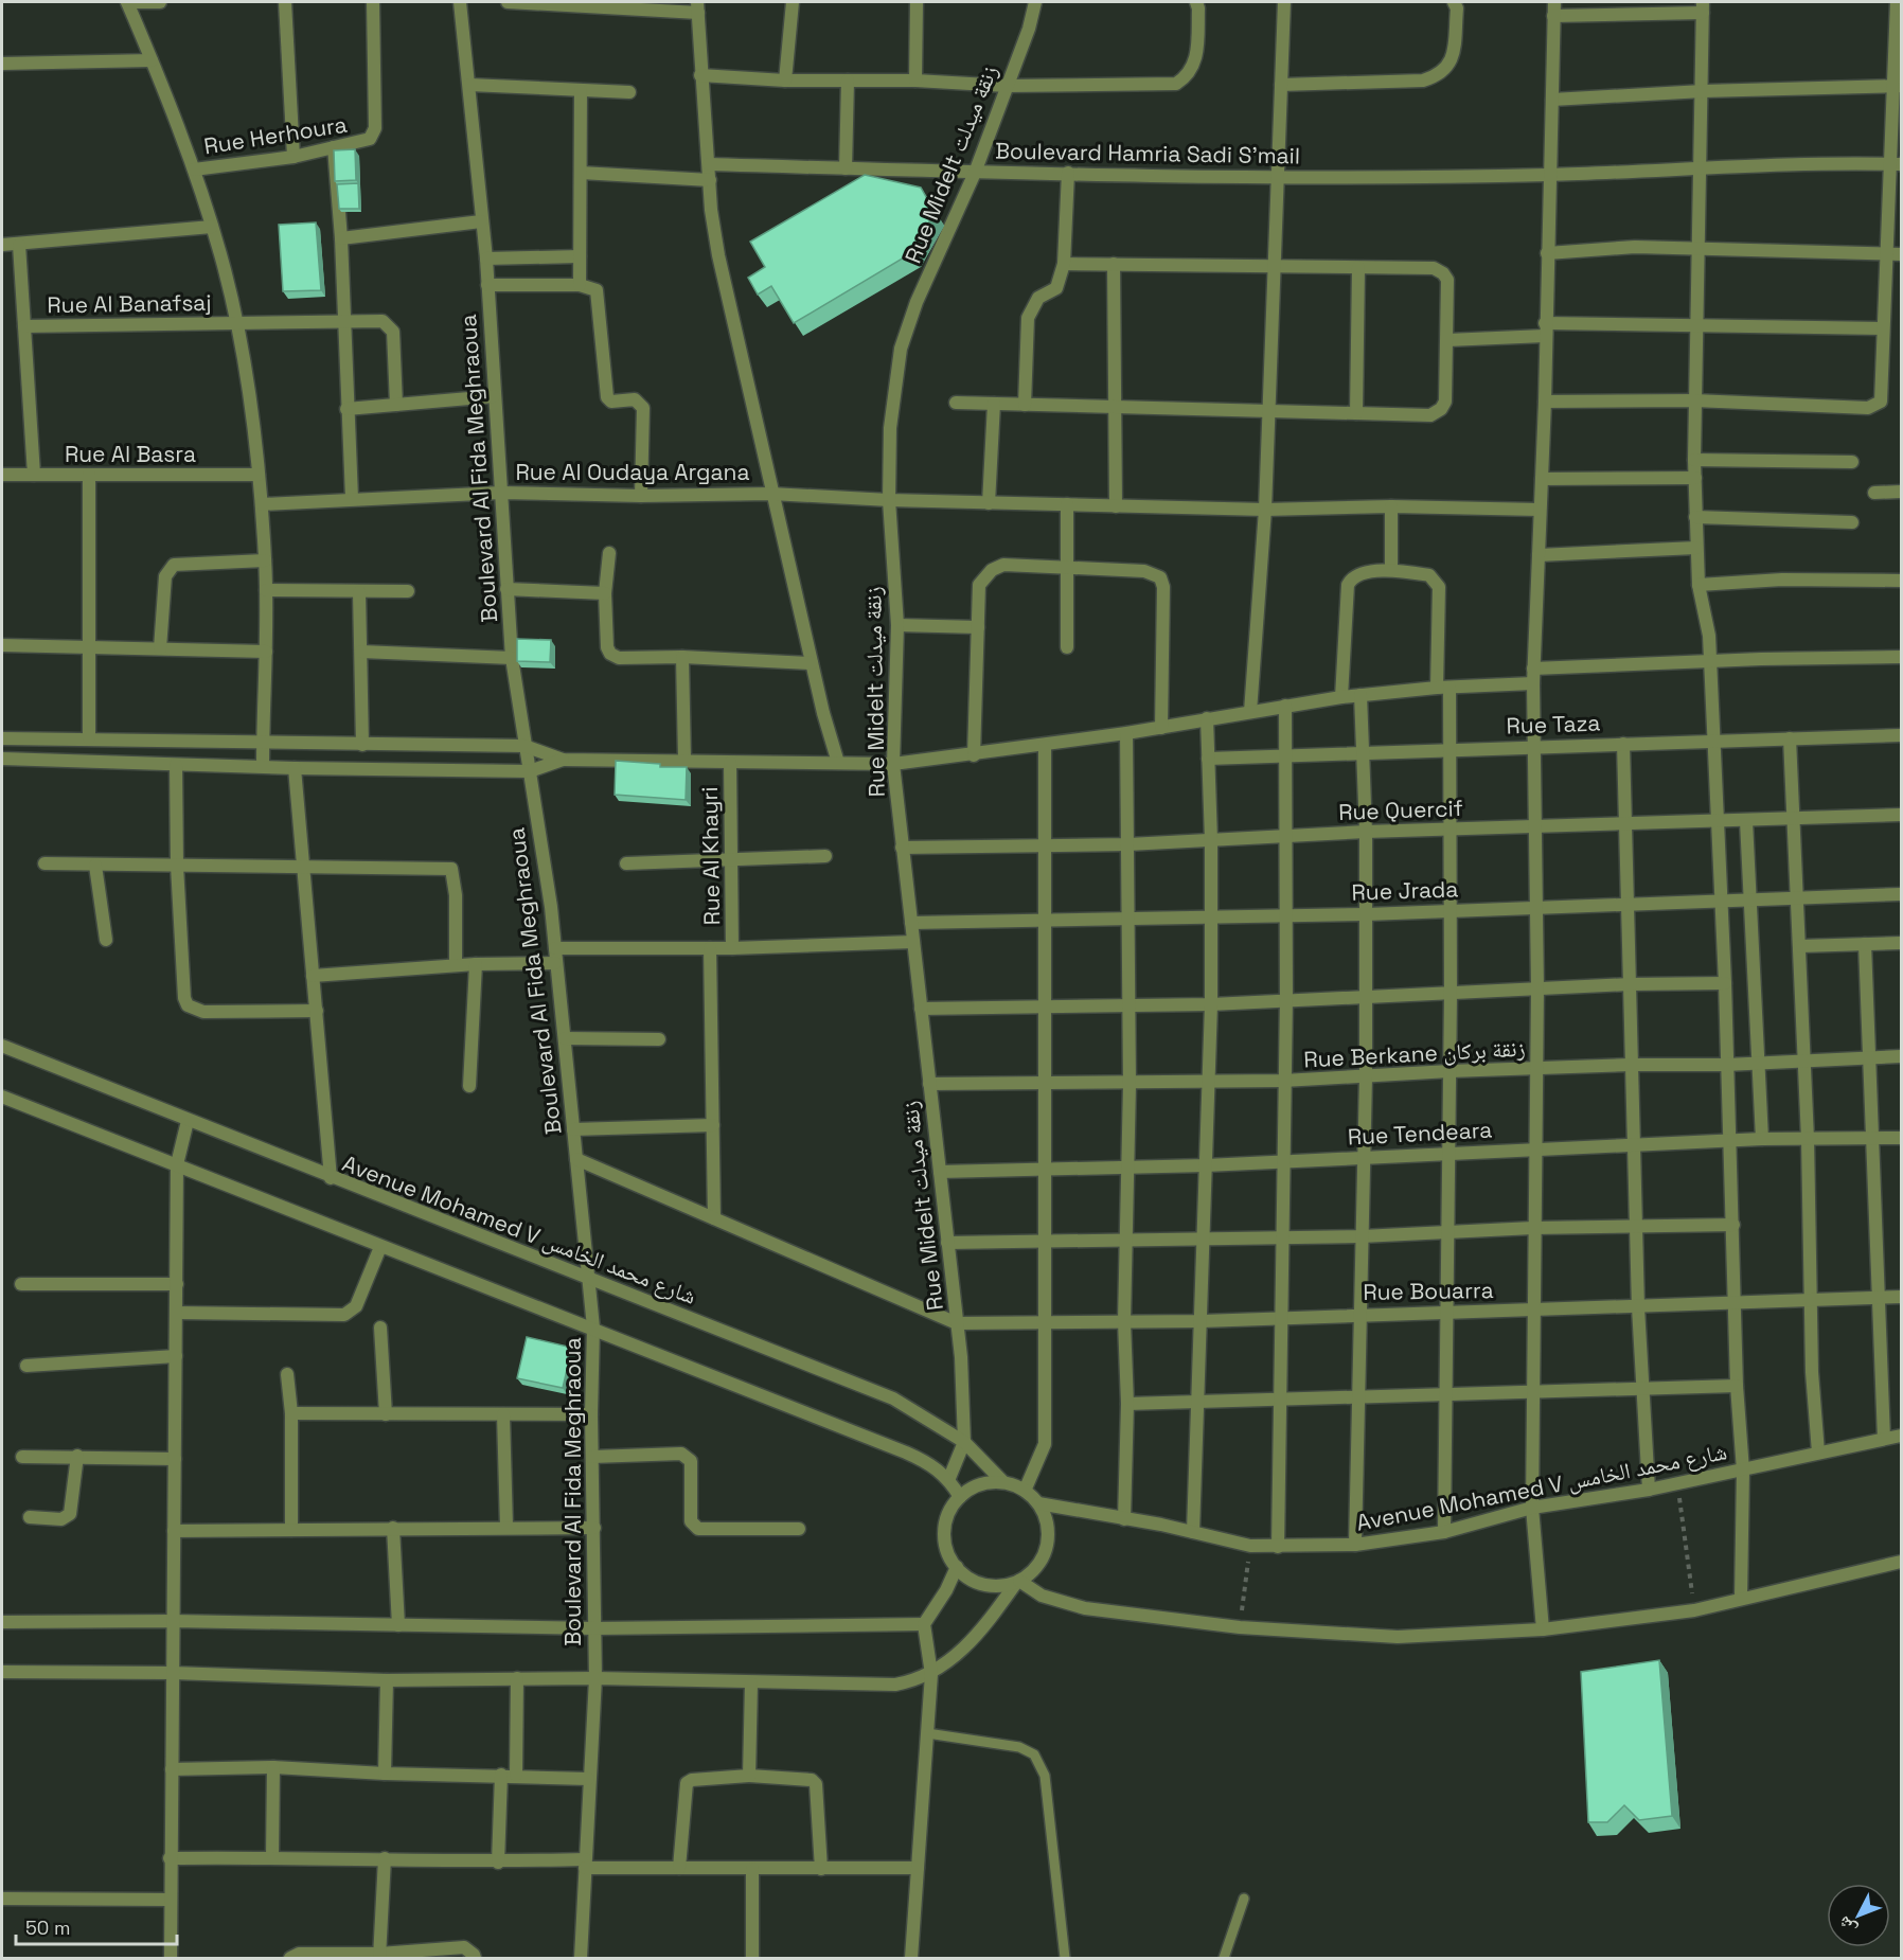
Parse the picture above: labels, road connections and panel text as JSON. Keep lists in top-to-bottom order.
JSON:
{
  "streets": {
    "street": [
      "Rue Herhoura",
      "Boulevard Hamria Sadi S'mail",
      "Rue Midelt زنقة ميدلت",
      "Rue Al Banafsaj",
      "Rue Al Basra",
      "Boulevard Al Fida Meghraoua",
      "Rue Al Oudaya Argana",
      "Rue Taza",
      "Rue Quercif",
      "Rue Al Khayri",
      "Rue Jrada",
      "Rue Berkane زنقة بركان",
      "Rue Tendeara",
      "Avenue Mohamed V شارع محمد الخامس",
      "Rue Bouarra"
    ]
  },
  "crossings": [
    ["Boulevard Hamria Sadi S'mail", "Rue Midelt زنقة ميدلت"],
    ["Rue Midelt زنقة ميدلت", "Rue Al Oudaya Argana"],
    ["Rue Midelt زنقة ميدلت", "Rue Quercif"],
    ["Rue Midelt زنقة ميدلت", "Rue Jrada"],
    ["Rue Midelt زنقة ميدلت", "Rue Berkane زنقة بركان"],
    ["Rue Midelt زنقة ميدلت", "Rue Tendeara"],
    ["Rue Midelt زنقة ميدلت", "Avenue Mohamed V شارع محمد الخامس"],
    ["Rue Midelt زنقة ميدلت", "Rue Bouarra"],
    ["Boulevard Al Fida Meghraoua", "Rue Al Oudaya Argana"],
    ["Boulevard Al Fida Meghraoua", "Avenue Mohamed V شارع محمد الخامس"]
  ],
  "scale_bar": "50 m",
  "north": "bottom left"
}
